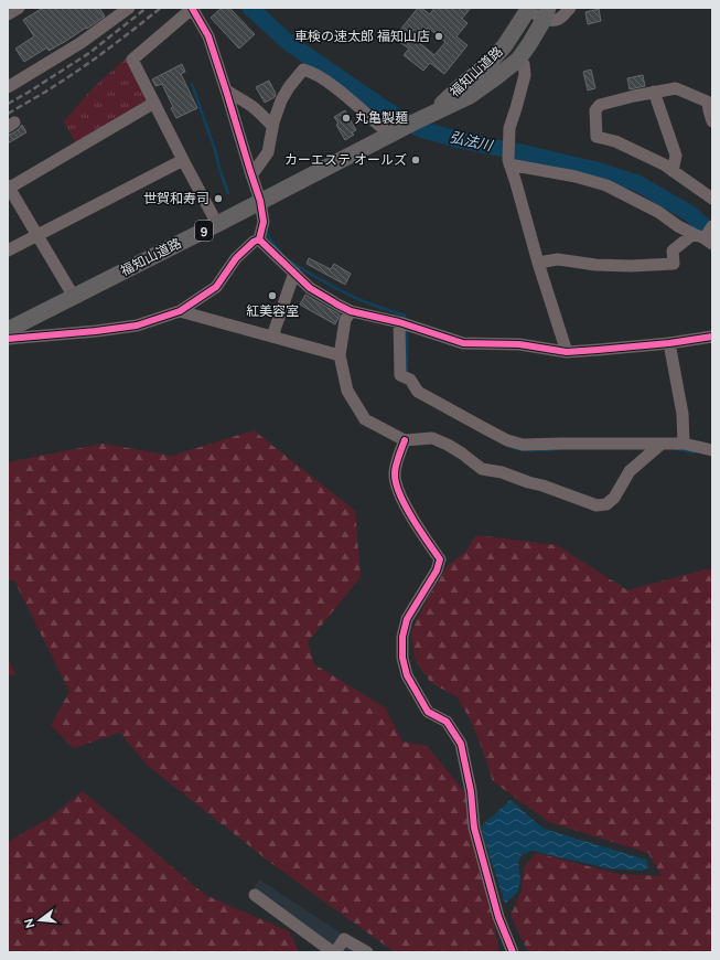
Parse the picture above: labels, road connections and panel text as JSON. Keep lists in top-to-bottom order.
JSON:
{
  "streets": {
    "highway": ["福知山道路", "9"]
  },
  "water": ["弘法川"],
  "places": [
    "車検の速太郎 福知山店",
    "丸亀製麺",
    "カーエステ オールズ",
    "世賀和寿司",
    "紅美容室"
  ],
  "north": "left"
}
